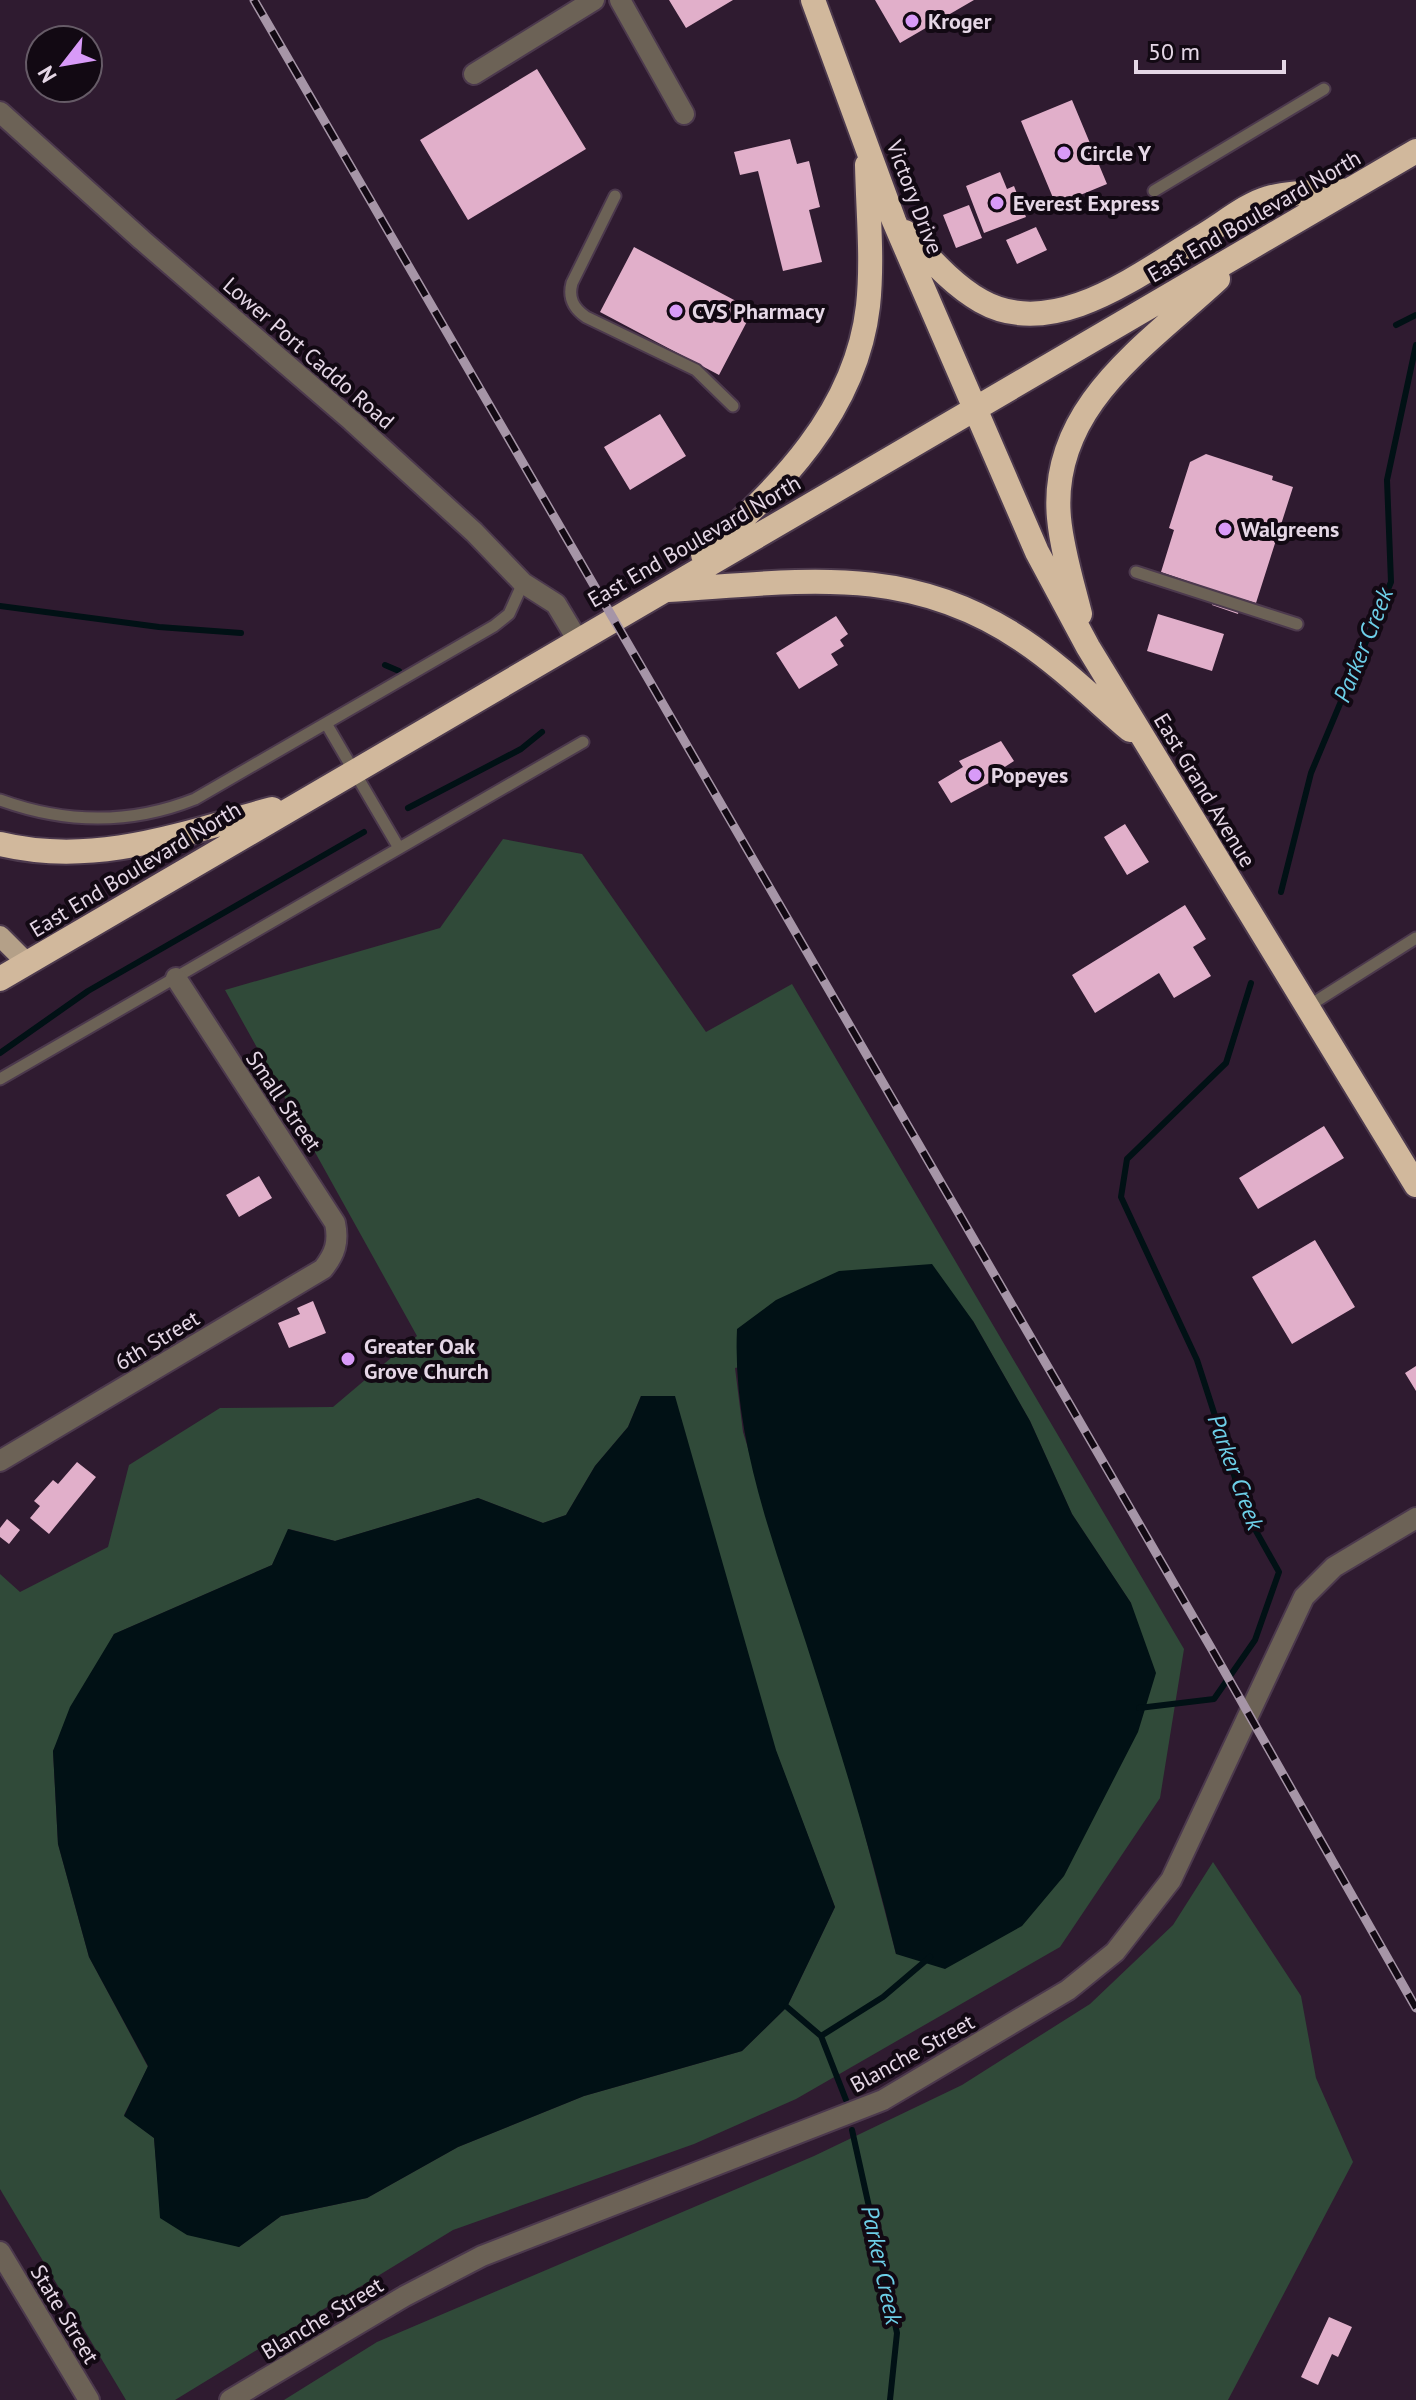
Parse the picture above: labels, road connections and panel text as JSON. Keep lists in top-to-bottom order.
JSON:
{
  "streets": {
    "highway": ["Victory Drive", "East End Boulevard North", "East Grand Avenue"],
    "street": [
      "Lower Port Caddo Road",
      "Small Street",
      "6th Street",
      "Blanche Street",
      "State Street"
    ]
  },
  "crossings": [
    ["Victory Drive", "East End Boulevard North"],
    ["Victory Drive", "East Grand Avenue"],
    ["East End Boulevard North", "Lower Port Caddo Road"],
    ["East End Boulevard North", "East Grand Avenue"],
    ["Small Street", "6th Street"]
  ],
  "water": ["Parker Creek"],
  "places": [
    "Kroger",
    "Circle Y",
    "Everest Express",
    "CVS Pharmacy",
    "Walgreens",
    "Popeyes",
    "Greater Oak Grove Church"
  ],
  "scale_bar": "50 m",
  "north": "bottom left"
}
